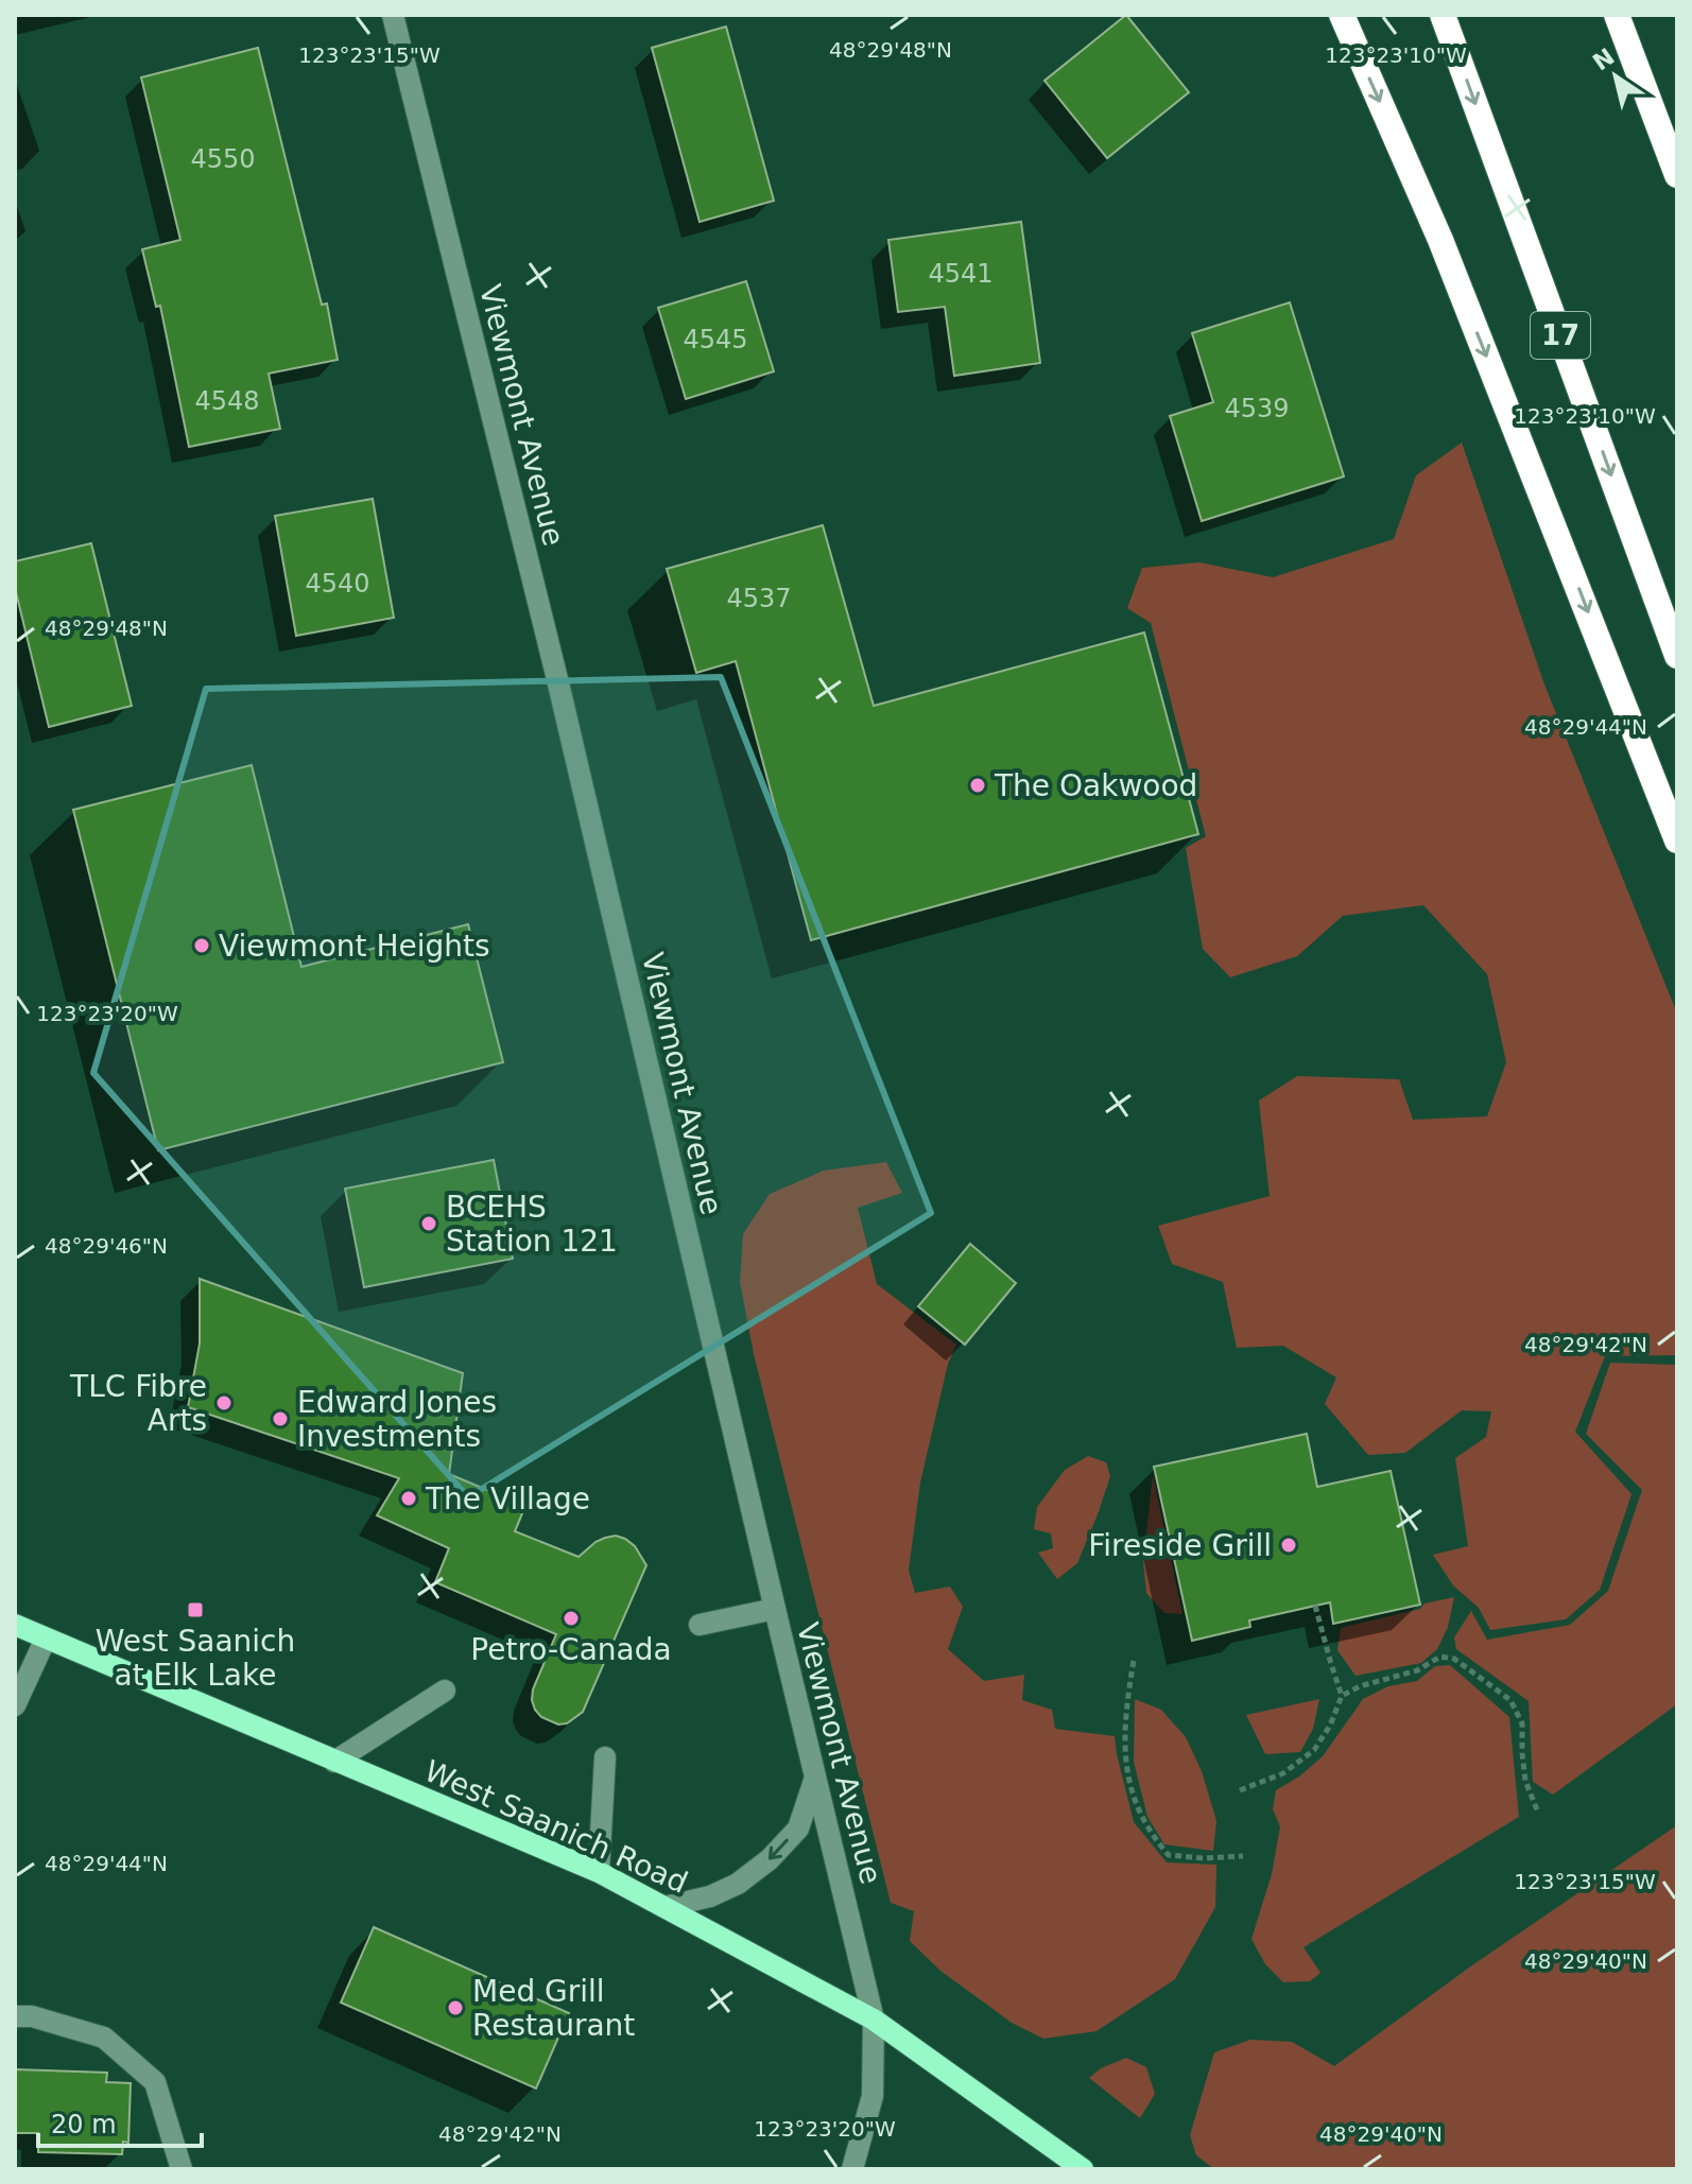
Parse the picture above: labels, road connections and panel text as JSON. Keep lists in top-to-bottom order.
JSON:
{
  "streets": {
    "highway": ["17"],
    "main road": ["West Saanich Road"],
    "street": ["Viewmont Avenue"]
  },
  "crossings": [
    ["Viewmont Avenue", "West Saanich Road"]
  ],
  "places": {
    "other": [
      "The Oakwood",
      "Viewmont Heights",
      "BCEHS Station 121",
      "TLC Fibre Arts",
      "Edward Jones Investments",
      "The Village",
      "Fireside Grill",
      "Petro-Canada",
      "Med Grill Restaurant"
    ],
    "transit": ["West Saanich at Elk Lake"]
  },
  "house_numbers": [
    "4550",
    "4541",
    "4545",
    "4548",
    "4539",
    "4540",
    "4537"
  ],
  "scale_bar": "20 m",
  "north": "top left",
  "coordinates": [
    "48°29'48\"N",
    "123°23'15\"W",
    "123°23'10\"W",
    "48°29'44\"N",
    "123°23'20\"W",
    "48°29'46\"N",
    "48°29'42\"N",
    "48°29'40\"N"
  ]
}
